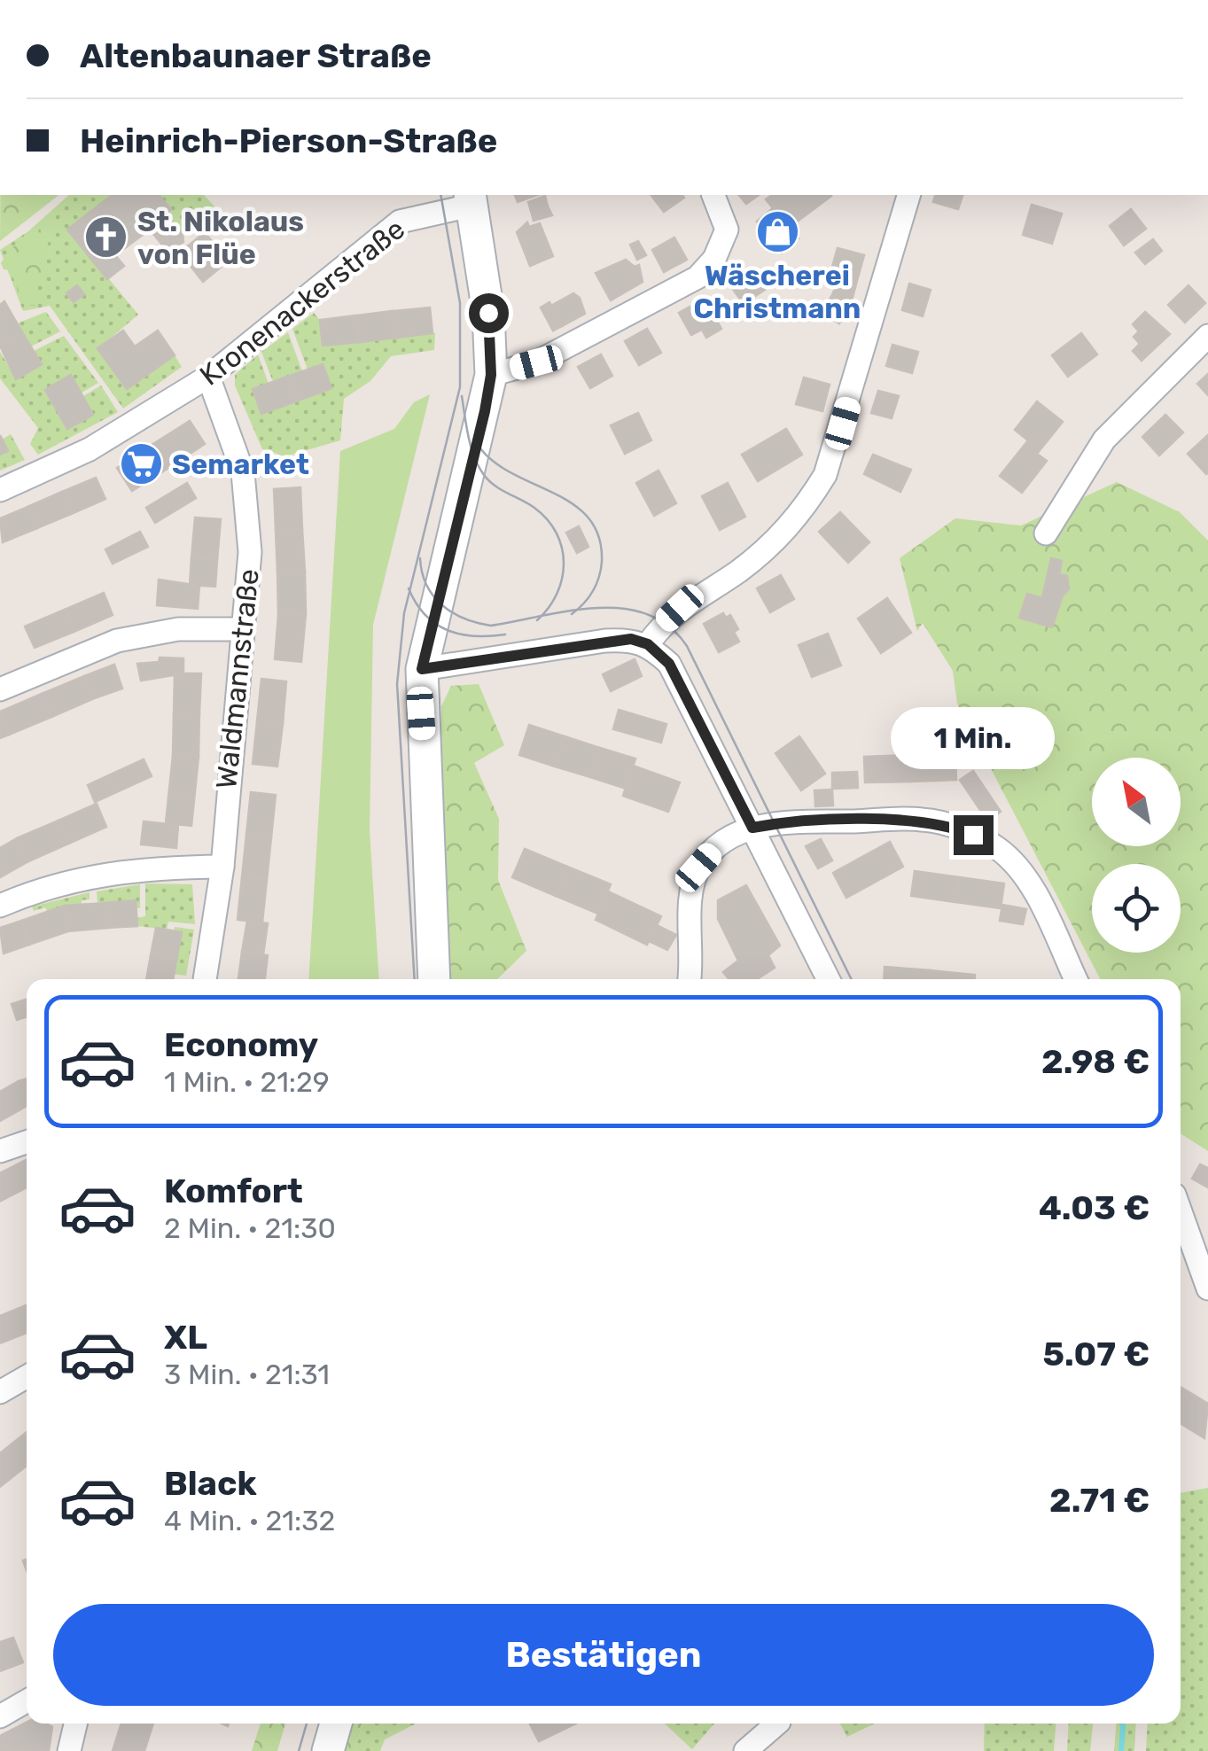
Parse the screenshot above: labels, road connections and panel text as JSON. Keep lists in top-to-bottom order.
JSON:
{
  "streets": {
    "street": ["Kronenackerstraße", "Waldmannstraße"]
  },
  "crossings": [
    ["Kronenackerstraße", "Waldmannstraße"]
  ],
  "places": {
    "shop": ["Wäscherei Christmann"],
    "church": ["St. Nikolaus von Flüe"],
    "supermarket": ["Semarket"]
  },
  "north": "top left",
  "page": {
    "banner": ["Altenbaunaer Straße", "Heinrich-Pierson-Straße"],
    "bubble": "1 Min.",
    "list": [
      {
        "name": "Economy",
        "note": "1 Min. · 21:29",
        "value": "2.98 €"
      },
      {
        "name": "Komfort",
        "note": "2 Min. · 21:30",
        "value": "4.03 €"
      },
      {
        "name": "XL",
        "note": "3 Min. · 21:31",
        "value": "5.07 €"
      },
      {
        "name": "Black",
        "note": "4 Min. · 21:32",
        "value": "2.71 €"
      }
    ],
    "buttons": "Bestätigen"
  }
}
